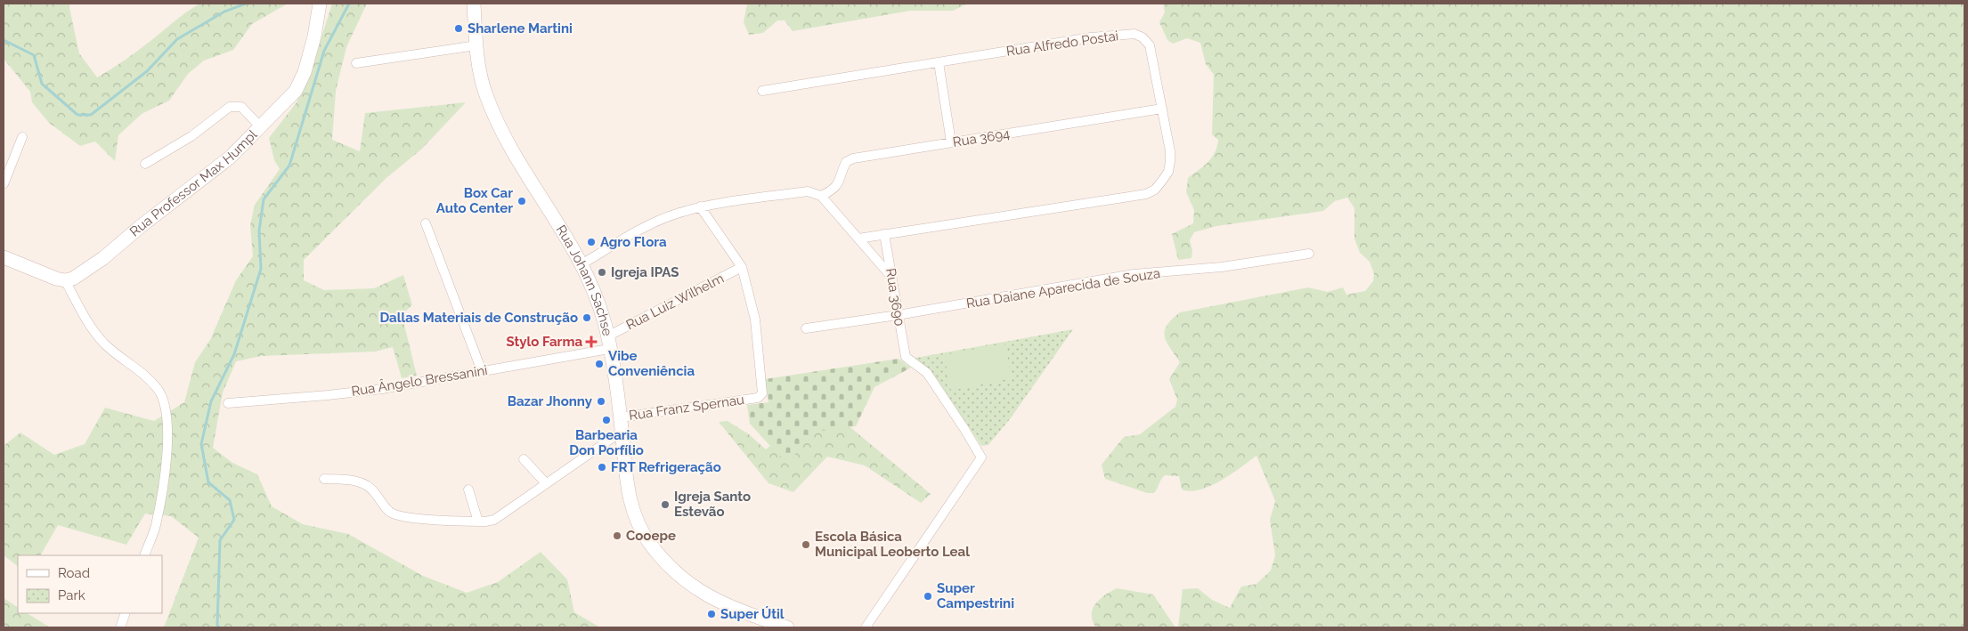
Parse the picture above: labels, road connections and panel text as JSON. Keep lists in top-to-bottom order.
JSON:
{
  "streets": {
    "street": [
      "Rua Alfredo Postai",
      "Rua 3694",
      "Rua Professor Max Humpl",
      "Rua Johann Sachse",
      "Rua Daiane Aparecida de Souza",
      "Rua 3690",
      "Rua Luiz Wilhelm",
      "Rua Ângelo Bressanini",
      "Rua Franz Spernau"
    ]
  },
  "crossings": [
    ["Rua Alfredo Postai", "Rua 3694"],
    ["Rua Alfredo Postai", "Rua 3690"],
    ["Rua Johann Sachse", "Rua Luiz Wilhelm"],
    ["Rua Johann Sachse", "Rua Ângelo Bressanini"],
    ["Rua Johann Sachse", "Rua Franz Spernau"],
    ["Rua Daiane Aparecida de Souza", "Rua 3690"],
    ["Rua Luiz Wilhelm", "Rua Ângelo Bressanini"],
    ["Rua Luiz Wilhelm", "Rua Franz Spernau"]
  ],
  "places": {
    "other": [
      "Sharlene Martini",
      "Box Car Auto Center",
      "Agro Flora",
      "Igreja IPAS",
      "Dallas Materiais de Construção",
      "Vibe Conveniência",
      "Bazar Jhonny",
      "Barbearia Don Porfílio",
      "FRT Refrigeração",
      "Igreja Santo Estevão",
      "Cooepe",
      "Escola Básica Municipal Leoberto Leal",
      "Super Campestrini",
      "Super Útil"
    ],
    "health": ["Stylo Farma"]
  },
  "legend": ["Road", "Park"]
}
